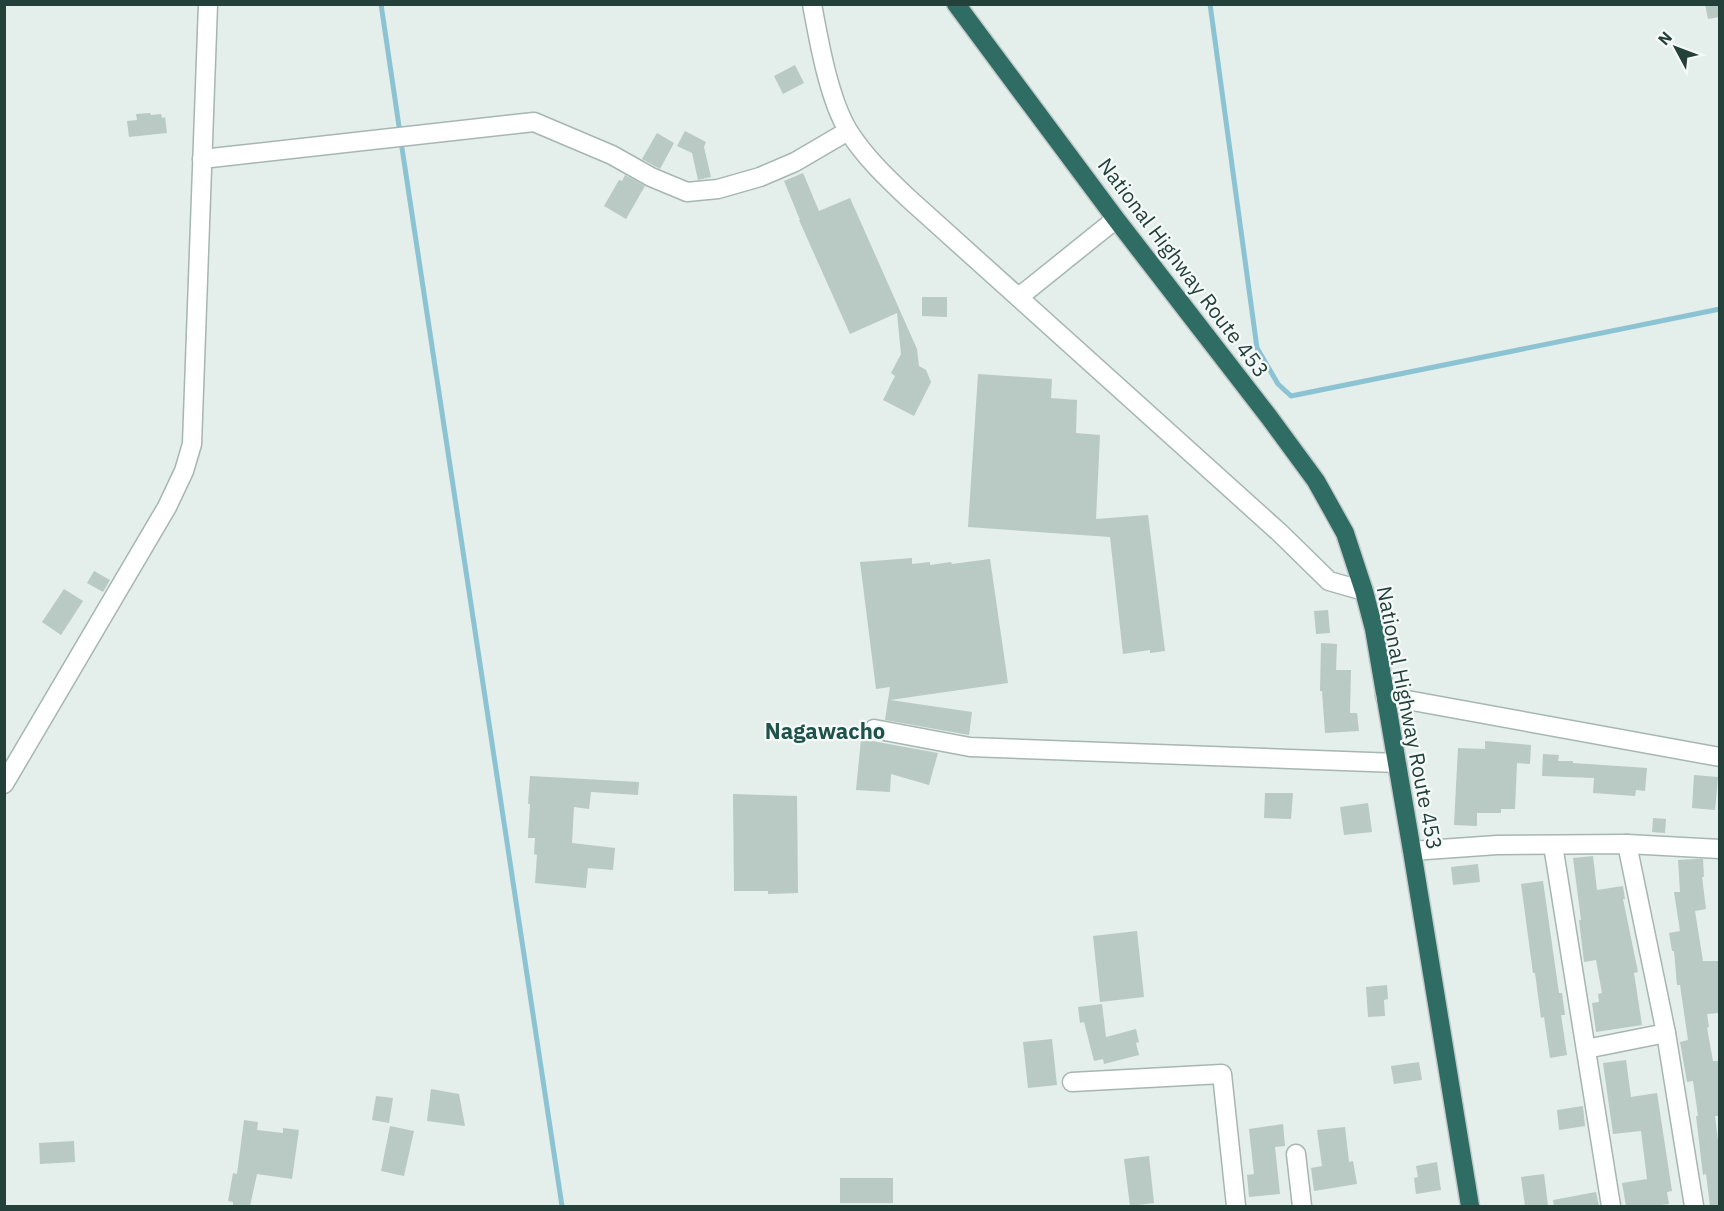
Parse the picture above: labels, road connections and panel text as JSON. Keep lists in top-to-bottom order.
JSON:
{
  "streets": {
    "highway": ["National Highway Route 453"]
  },
  "districts": ["Nagawacho"],
  "north": "top left"
}
